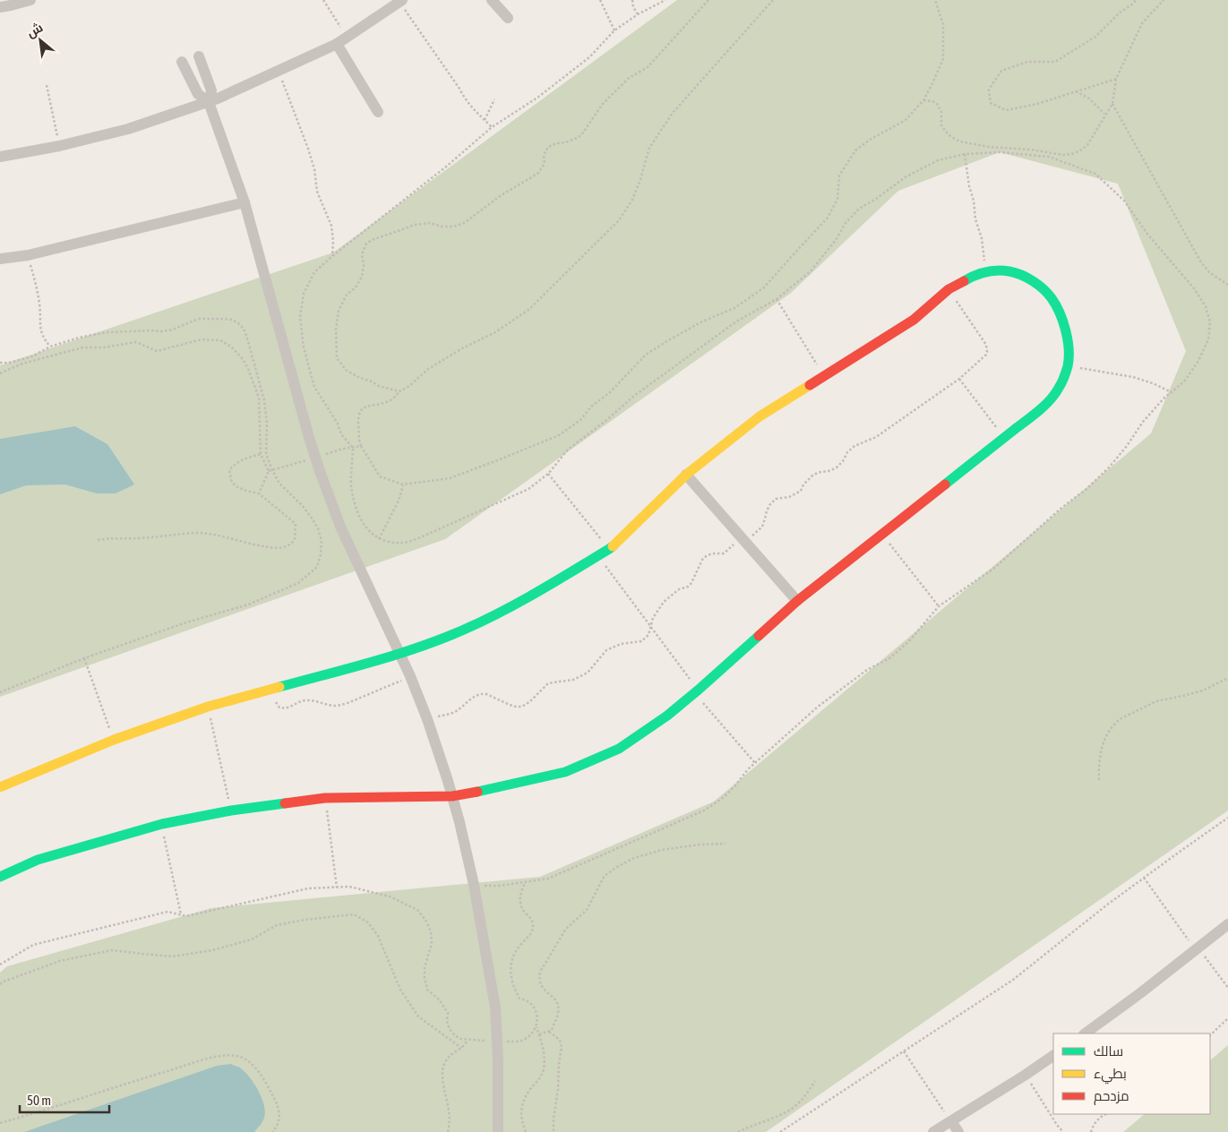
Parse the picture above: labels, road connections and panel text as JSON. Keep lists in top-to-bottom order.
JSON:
{
  "legend": ["سالك", "بطيء", "مزدحم"],
  "scale_bar": "50 m",
  "north": "top left"
}
